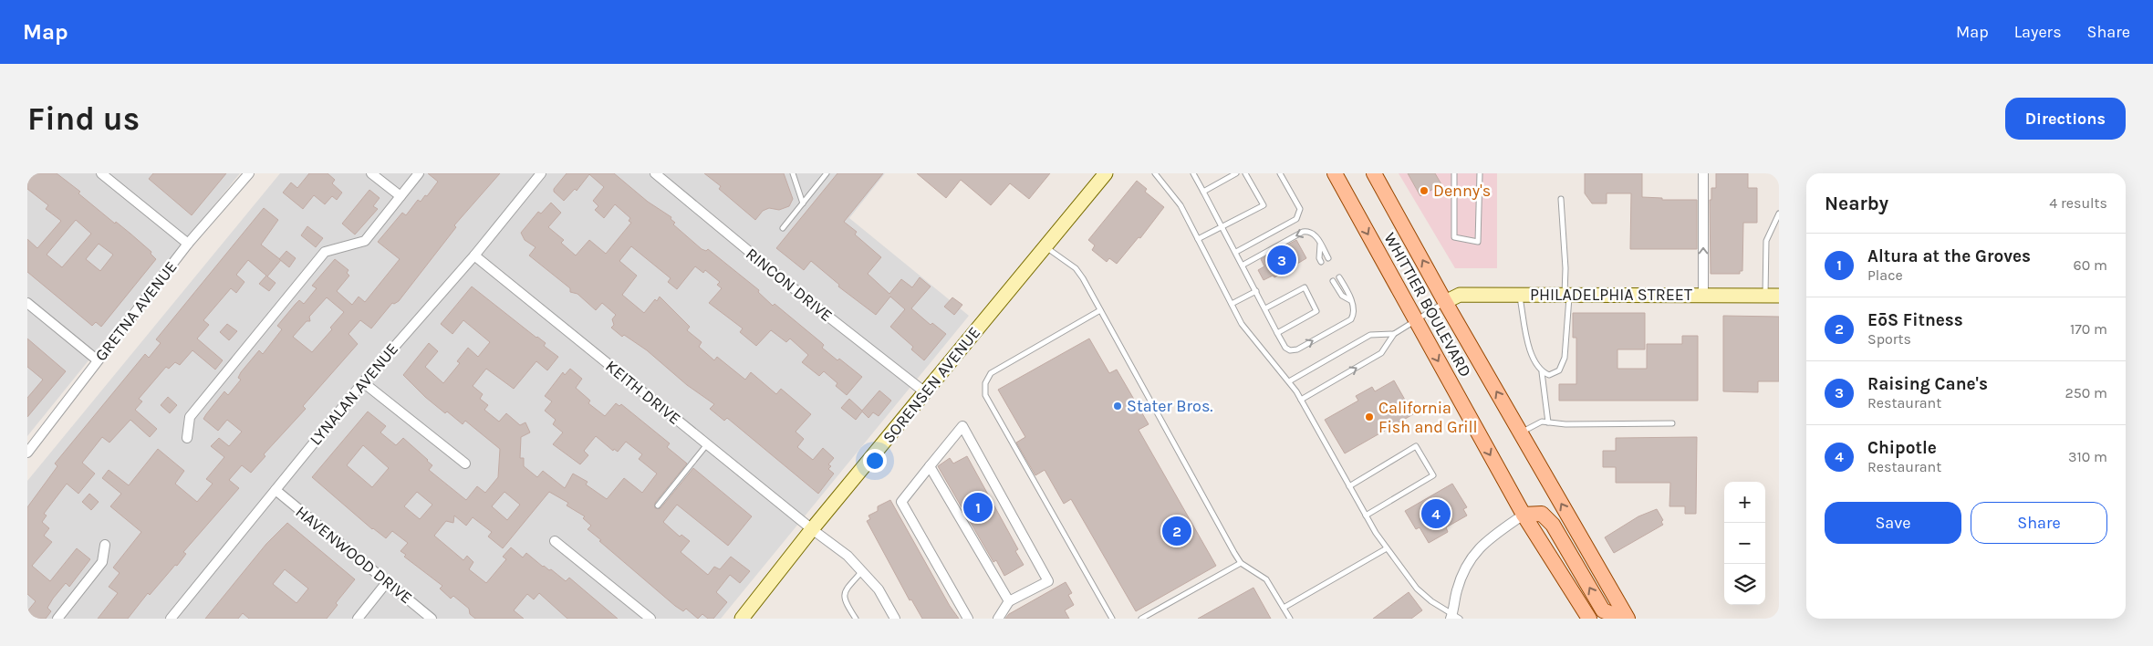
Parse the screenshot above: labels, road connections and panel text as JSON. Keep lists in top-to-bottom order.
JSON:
{
  "streets": {
    "main road": ["WHITTIER BOULEVARD"],
    "street": [
      "RINCON DRIVE",
      "PHILADELPHIA STREET",
      "GRETNA AVENUE",
      "SORENSEN AVENUE",
      "KEITH DRIVE",
      "LYNALAN AVENUE",
      "HAVENWOOD DRIVE"
    ]
  },
  "crossings": [
    ["RINCON DRIVE", "SORENSEN AVENUE"],
    ["PHILADELPHIA STREET", "WHITTIER BOULEVARD"],
    ["SORENSEN AVENUE", "KEITH DRIVE"],
    ["KEITH DRIVE", "LYNALAN AVENUE"],
    ["LYNALAN AVENUE", "HAVENWOOD DRIVE"]
  ],
  "places": ["Denny's", "Stater Bros.", "California Fish and Grill"],
  "page": {
    "header": "Map",
    "nav": ["Map", "Layers", "Share"],
    "buttons": [
      "Directions",
      ["Save", "Share"]
    ],
    "title": "Find us",
    "heading": ["Nearby", "4 results"],
    "list": [
      {
        "mark": "1",
        "name": "Altura at the Groves",
        "note": "Place",
        "value": "60 m"
      },
      {
        "mark": "2",
        "name": "EōS Fitness",
        "note": "Sports",
        "value": "170 m"
      },
      {
        "mark": "3",
        "name": "Raising Cane's",
        "note": "Restaurant",
        "value": "250 m"
      },
      {
        "mark": "4",
        "name": "Chipotle",
        "note": "Restaurant",
        "value": "310 m"
      }
    ],
    "pins": [
      "3",
      "1",
      "4",
      "2"
    ],
    "map_buttons": ["+", "−"]
  }
}
